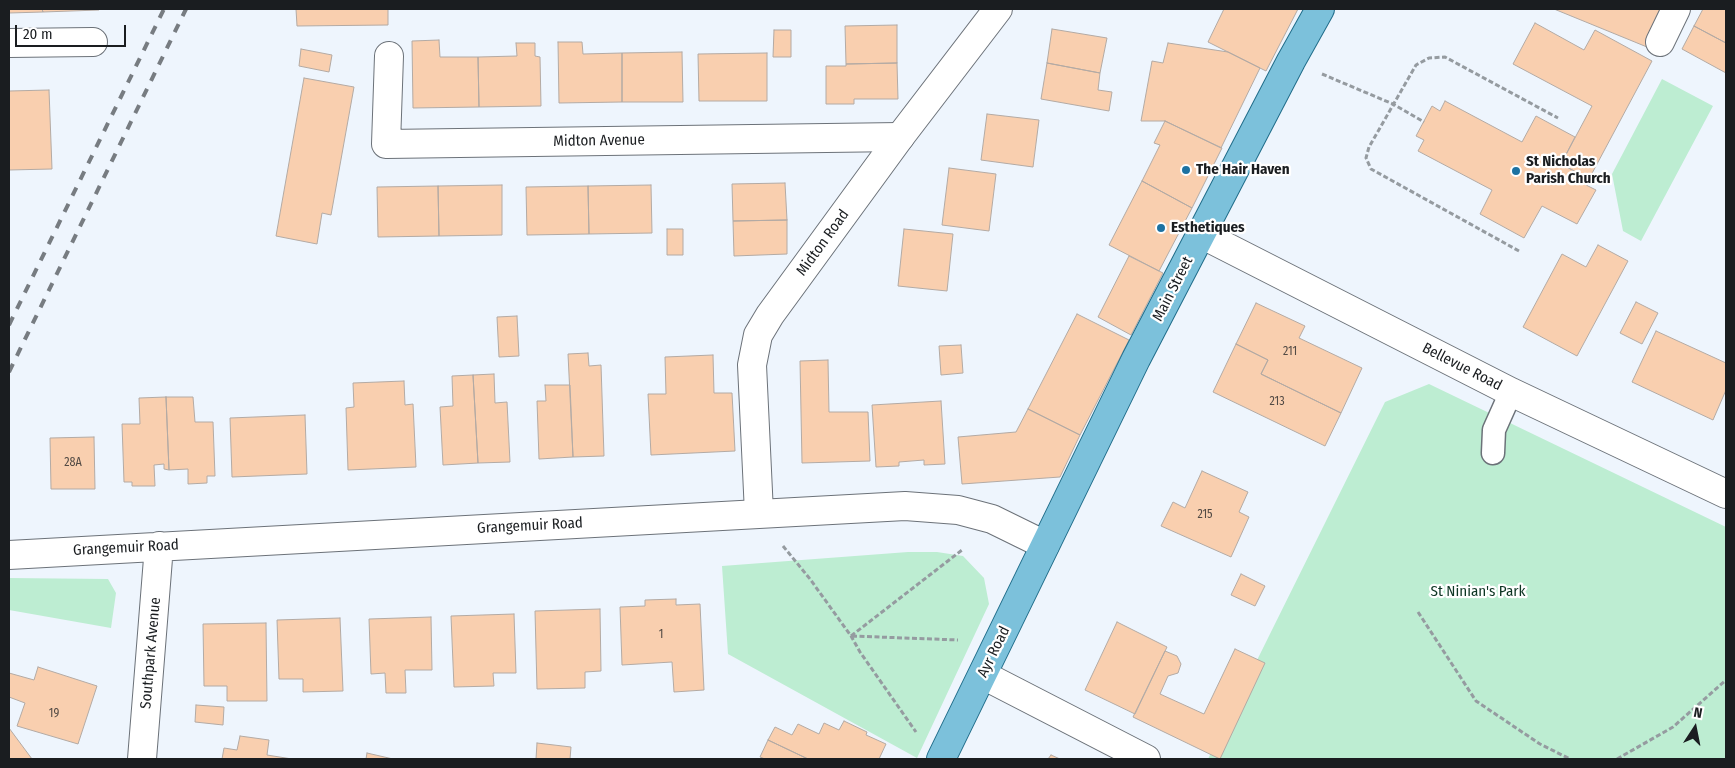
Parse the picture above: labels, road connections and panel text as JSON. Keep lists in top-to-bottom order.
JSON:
{
  "streets": {
    "main road": ["Main Street", "Ayr Road"],
    "street": [
      "Midton Avenue",
      "Midton Road",
      "Bellevue Road",
      "Grangemuir Road",
      "Southpark Avenue"
    ]
  },
  "crossings": [
    ["Midton Avenue", "Midton Road"],
    ["Midton Road", "Grangemuir Road"],
    ["Main Street", "Bellevue Road"],
    ["Main Street", "Grangemuir Road"],
    ["Main Street", "Ayr Road"],
    ["Grangemuir Road", "Ayr Road"],
    ["Grangemuir Road", "Southpark Avenue"]
  ],
  "parks": ["St Ninian's Park"],
  "places": ["The Hair Haven", "St Nicholas Parish Church", "Esthetiques"],
  "house_numbers": [
    "211",
    "213",
    "28A",
    "215",
    "1",
    "19"
  ],
  "scale_bar": "20 m",
  "north": "top"
}
